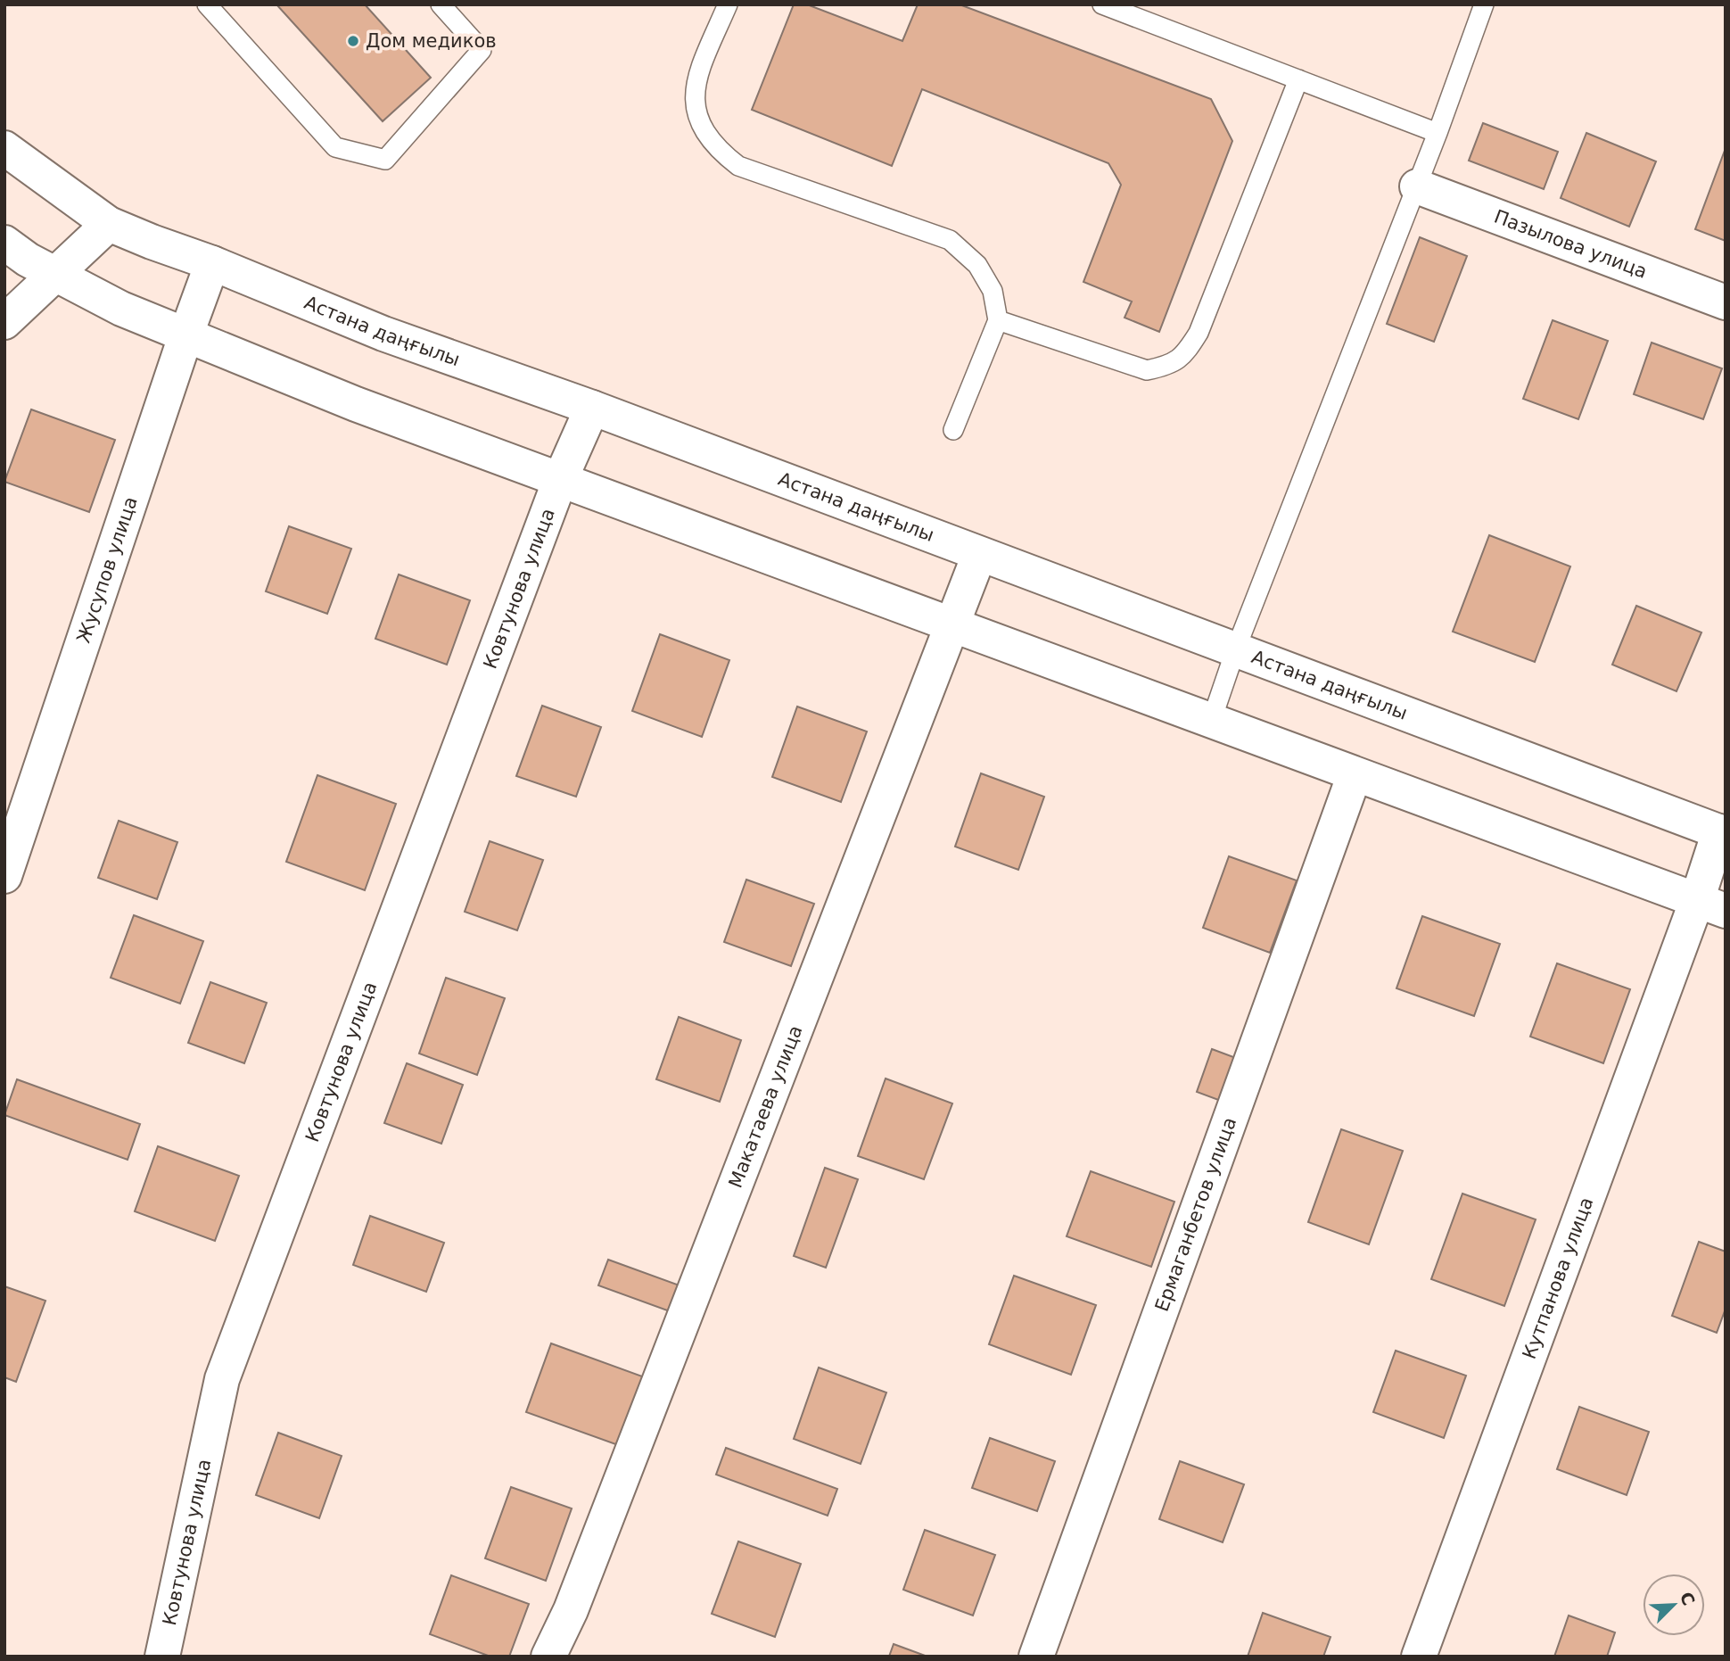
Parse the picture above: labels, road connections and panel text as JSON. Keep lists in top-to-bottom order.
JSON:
{
  "streets": {
    "street": [
      "Пазылова улица",
      "Астана даңғылы",
      "Жусупов улица",
      "Ковтунова улица",
      "Макатаева улица",
      "Ермаганбетов улица",
      "Кутпанова улица"
    ]
  },
  "crossings": [
    ["Астана даңғылы", "Жусупов улица"],
    ["Астана даңғылы", "Ковтунова улица"],
    ["Астана даңғылы", "Макатаева улица"],
    ["Астана даңғылы", "Кутпанова улица"]
  ],
  "places": ["Дом медиков"],
  "north": "top right"
}
